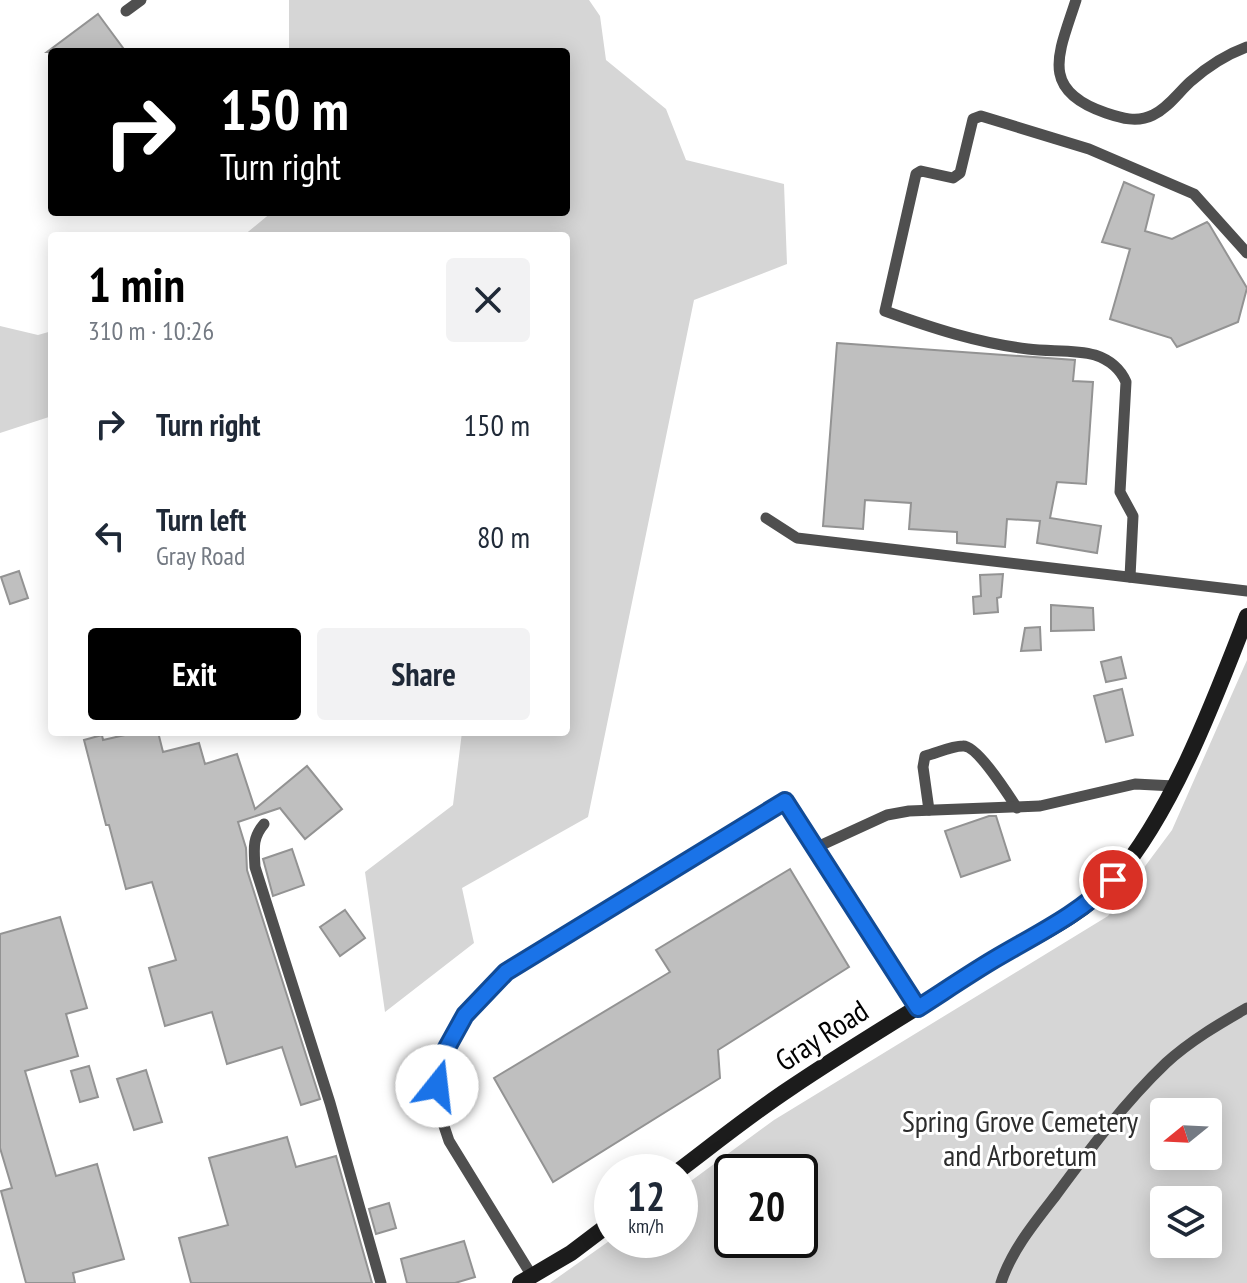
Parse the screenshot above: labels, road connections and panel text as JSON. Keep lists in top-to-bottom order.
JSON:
{
  "streets": {
    "street": ["Gray Road"]
  },
  "parks": ["Spring Grove Cemetery and Arboretum"],
  "north": "left",
  "page": {
    "turn": ["150 m", "Turn right"],
    "heading": ["1 min", "310 m · 10:26"],
    "list": [
      {
        "name": "Turn right",
        "value": "150 m"
      },
      {
        "name": "Turn left",
        "note": "Gray Road",
        "value": "80 m"
      }
    ],
    "buttons": ["Exit", "Share"],
    "speed": "12 km/h",
    "limit": "20"
  }
}
